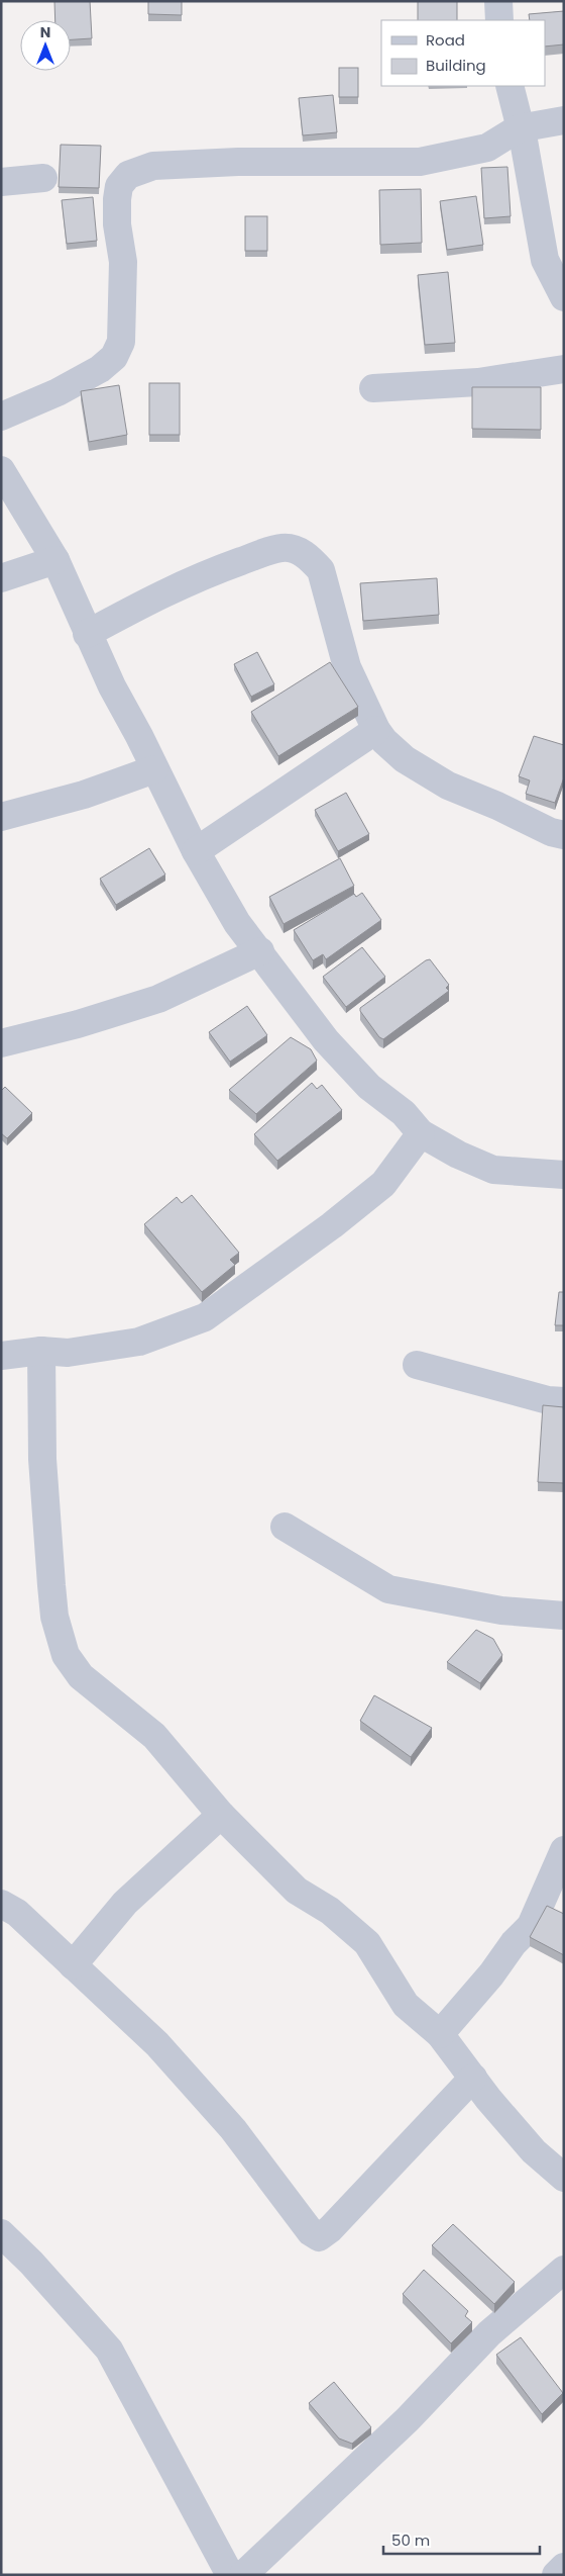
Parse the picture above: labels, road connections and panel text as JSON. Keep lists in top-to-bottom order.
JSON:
{
  "legend": ["Road", "Building"],
  "scale_bar": "50 m",
  "north": "top"
}
